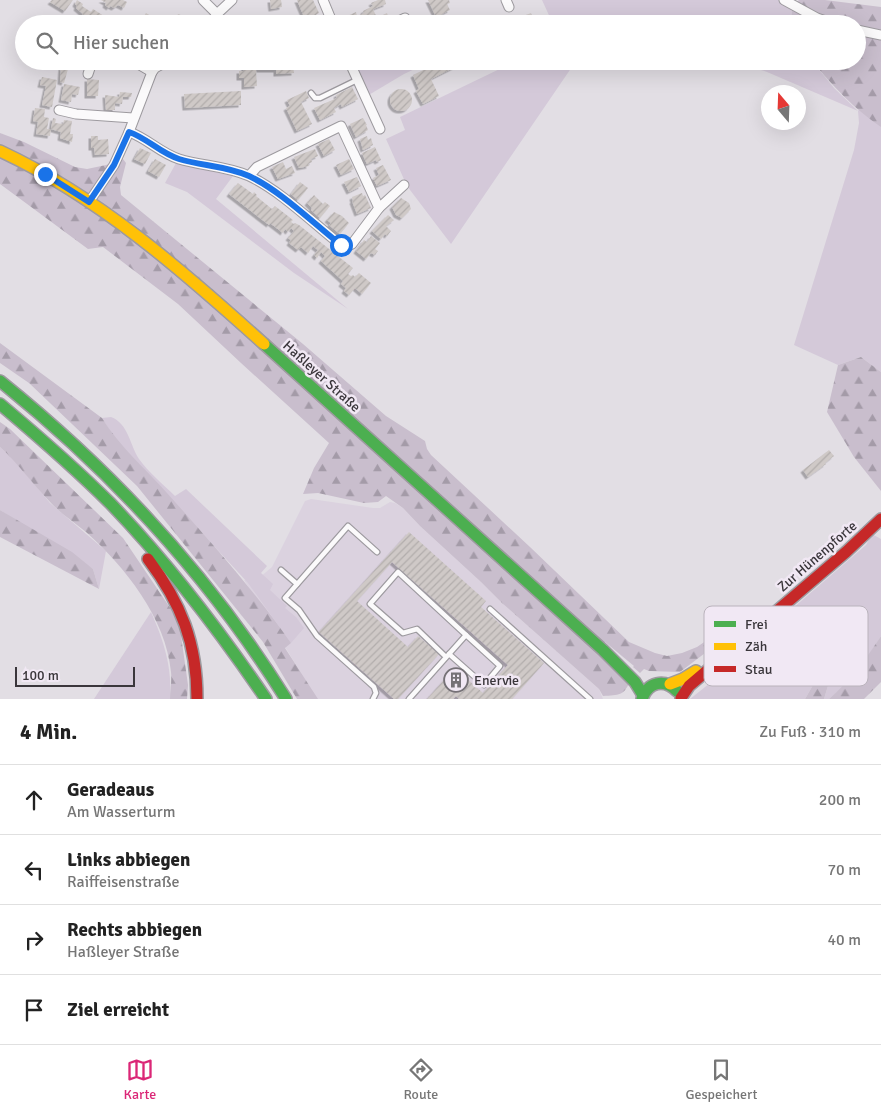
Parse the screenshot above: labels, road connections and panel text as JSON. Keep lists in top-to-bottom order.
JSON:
{
  "streets": {
    "main road": ["Haßleyer Straße", "Zur Hünenpforte"]
  },
  "places": {
    "building": ["Enervie"]
  },
  "legend": ["Frei", "Zäh", "Stau"],
  "scale_bar": "100 m",
  "north": "top",
  "page": {
    "search": "Hier suchen",
    "scale": "100 m",
    "heading": ["4 Min.", "Zu Fuß · 310 m"],
    "list": [
      ["Geradeaus", "Am Wasserturm", "200 m"],
      ["Links abbiegen", "Raiffeisenstraße", "70 m"],
      ["Rechts abbiegen", "Haßleyer Straße", "40 m"],
      "Ziel erreicht"
    ],
    "nav": ["Karte", "Route", "Gespeichert"]
  }
}
